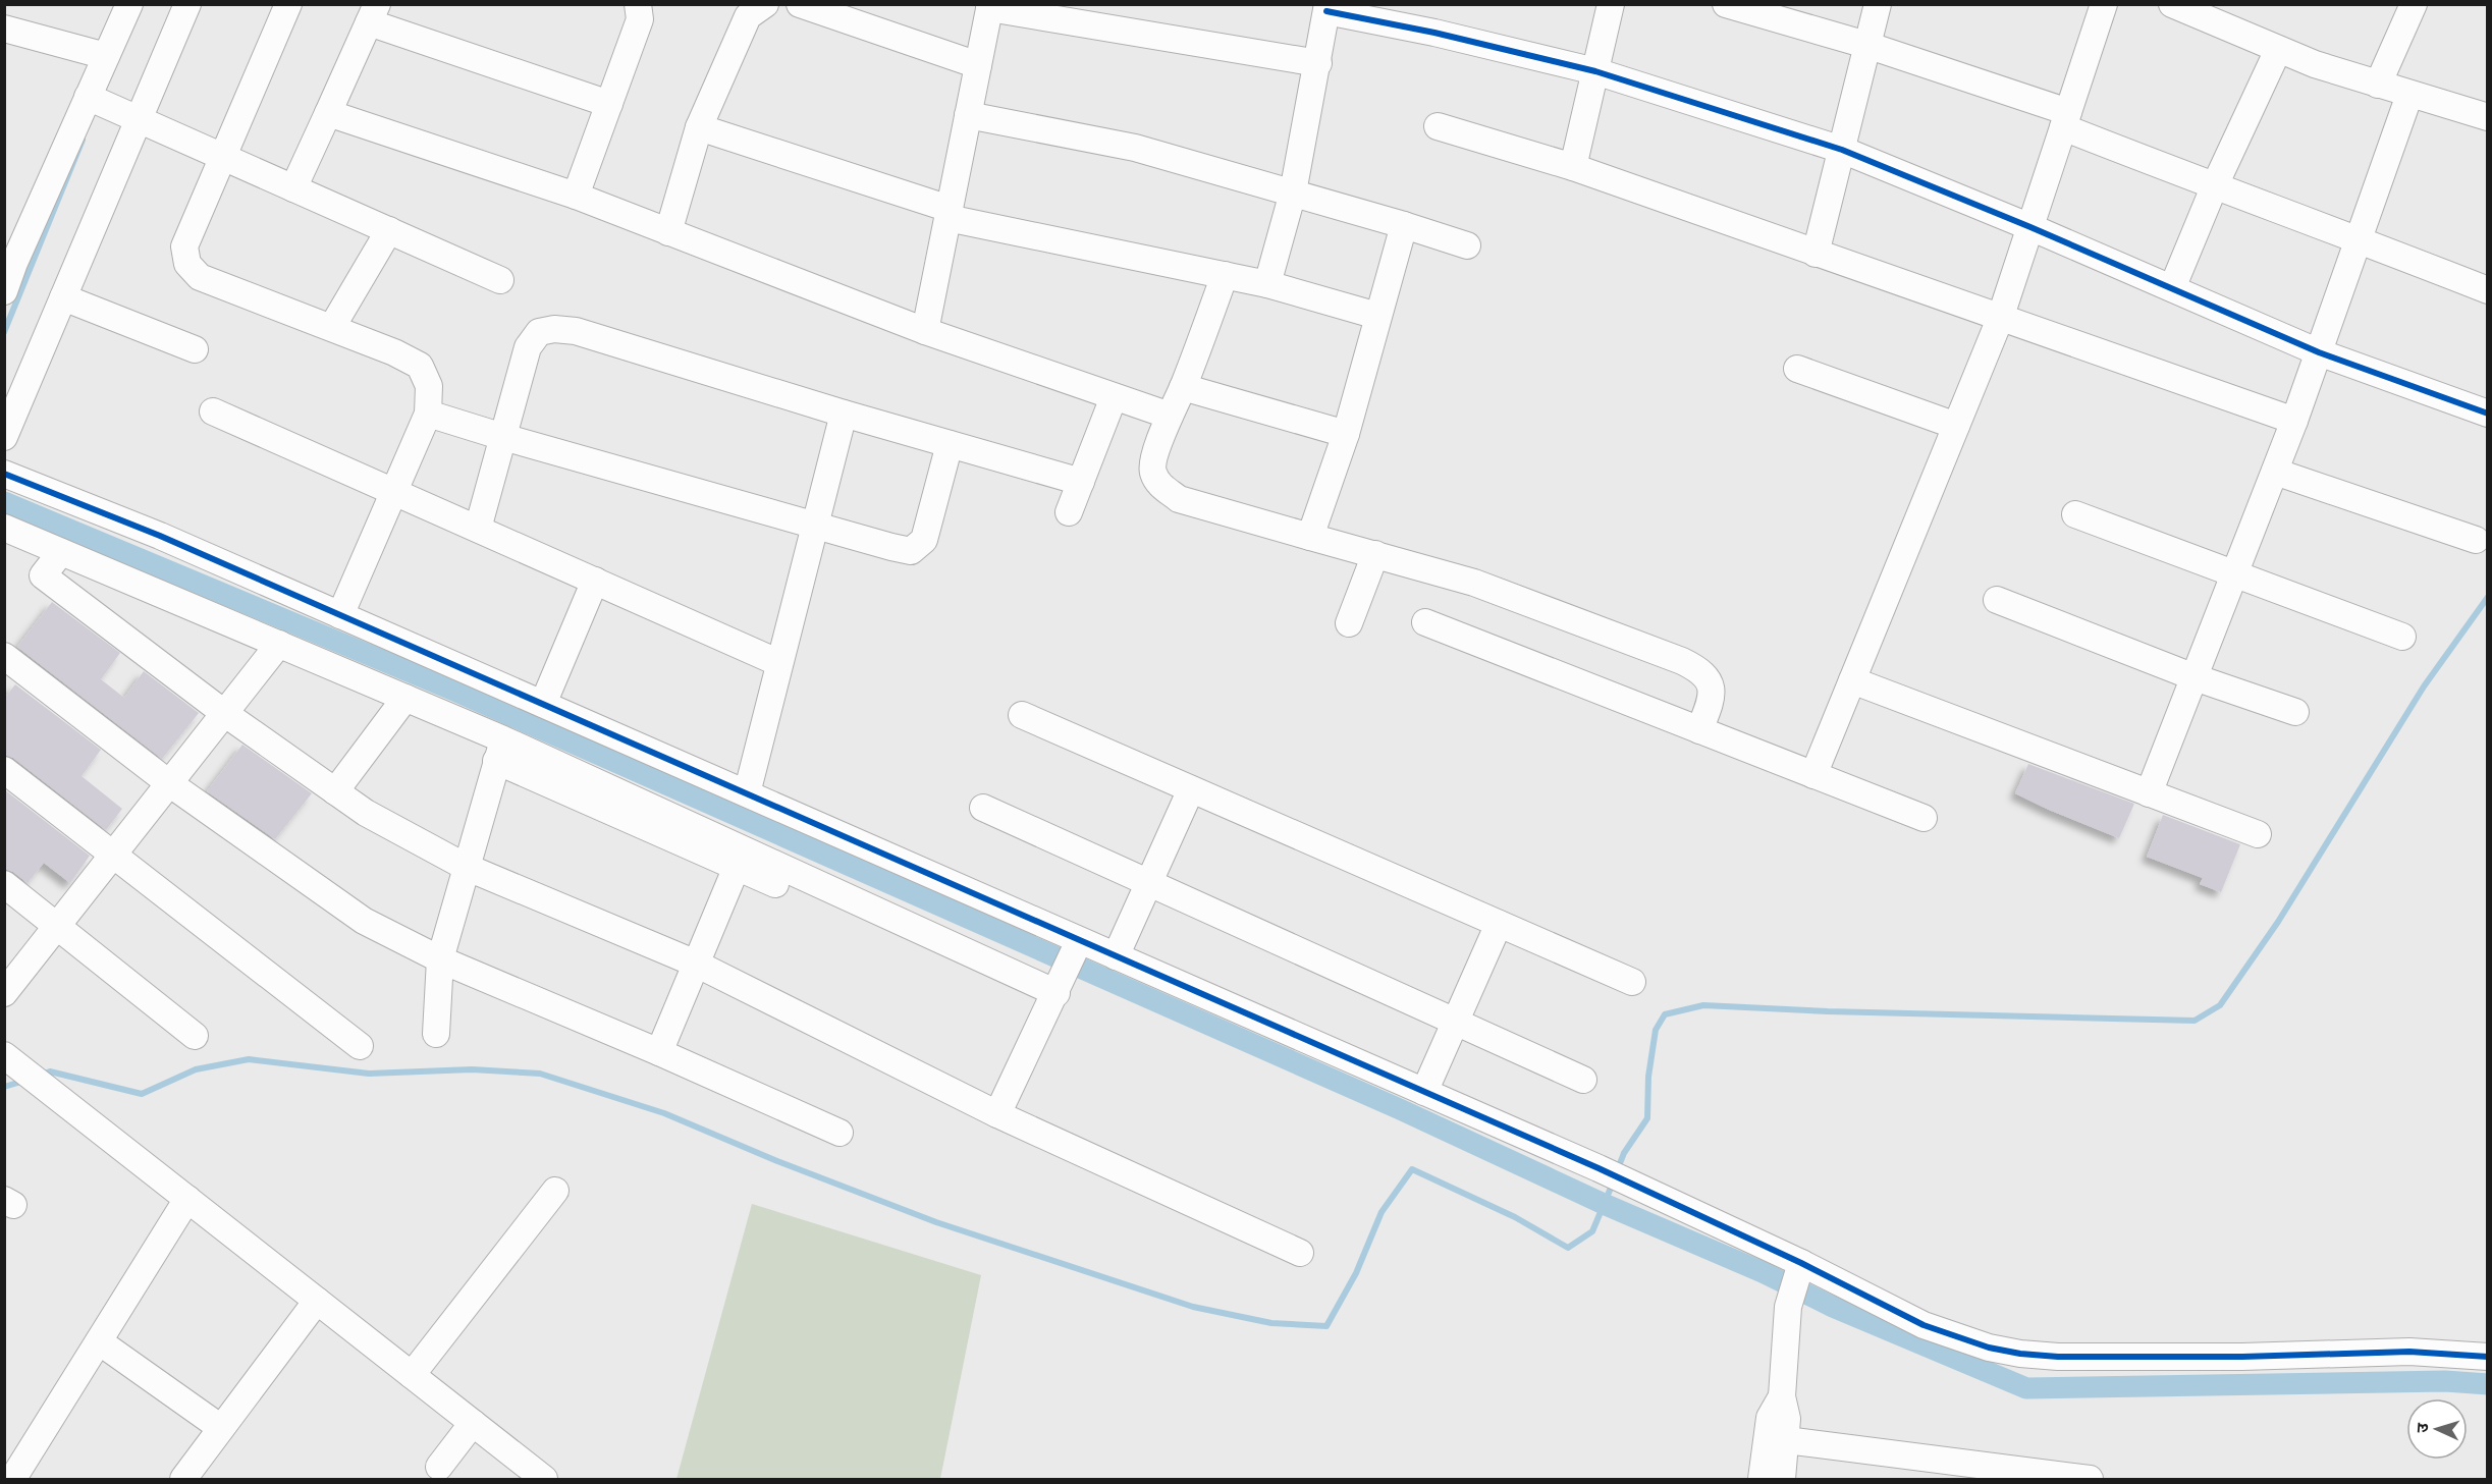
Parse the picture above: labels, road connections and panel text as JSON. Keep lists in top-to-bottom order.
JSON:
{
  "north": "left"
}
